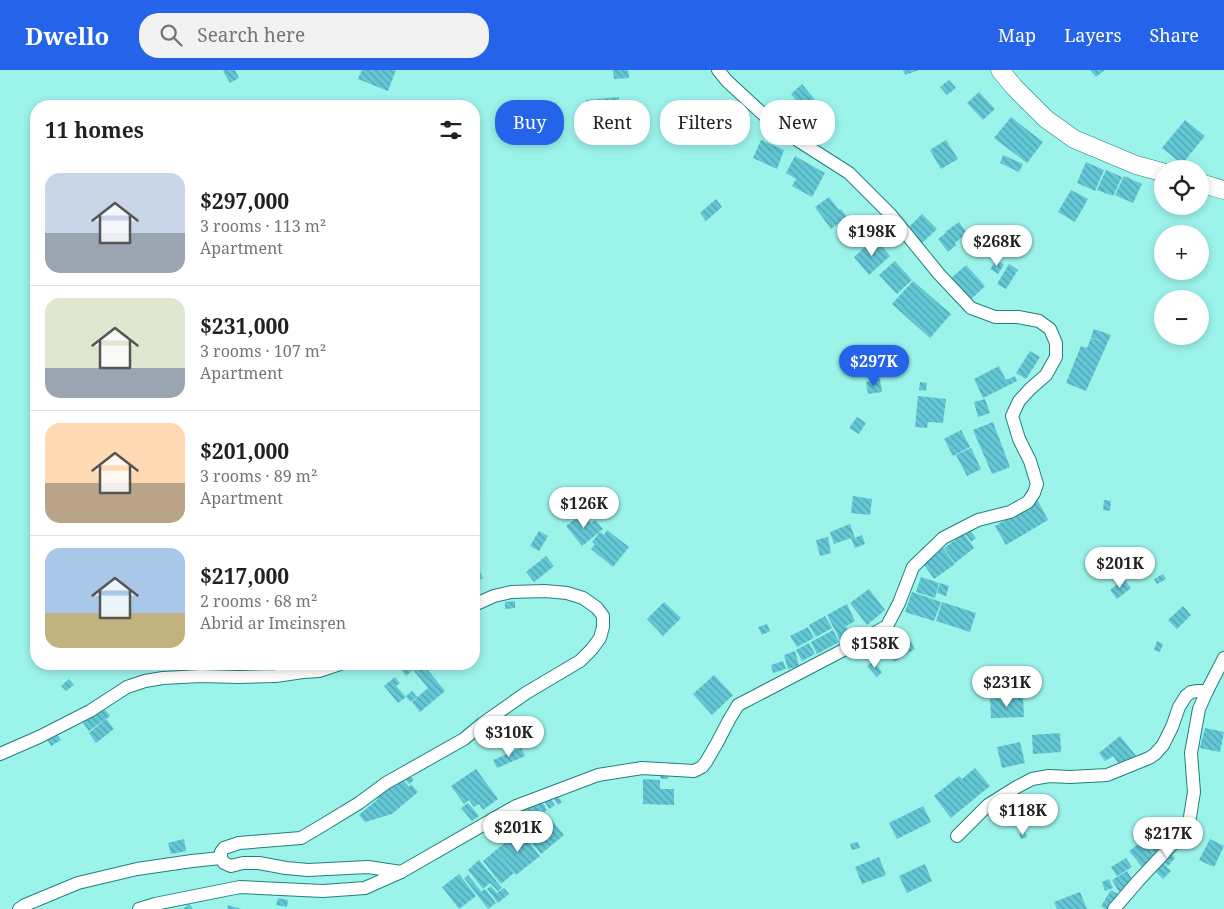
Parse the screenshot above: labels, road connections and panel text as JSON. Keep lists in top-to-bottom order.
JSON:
{
  "page": {
    "header": "Dwello",
    "search": "Search here",
    "nav": ["Map", "Layers", "Share"],
    "chip": [
      "Buy",
      "Rent",
      "Filters",
      "New"
    ],
    "heading": "11 homes",
    "map_buttons": ["+", "−"],
    "list": [
      {
        "name": "$297,000",
        "note": "3 rooms · 113 m² · Apartment"
      },
      {
        "name": "$231,000",
        "note": "3 rooms · 107 m² · Apartment"
      },
      {
        "name": "$201,000",
        "note": "3 rooms · 89 m² · Apartment"
      },
      {
        "name": "$217,000",
        "note": "2 rooms · 68 m² · Abrid ar Imɛinsṛen"
      }
    ],
    "price": [
      "$198K",
      "$268K",
      "$297K",
      "$126K",
      "$201K",
      "$158K",
      "$231K",
      "$310K",
      "$118K",
      "$201K",
      "$217K"
    ]
  }
}
